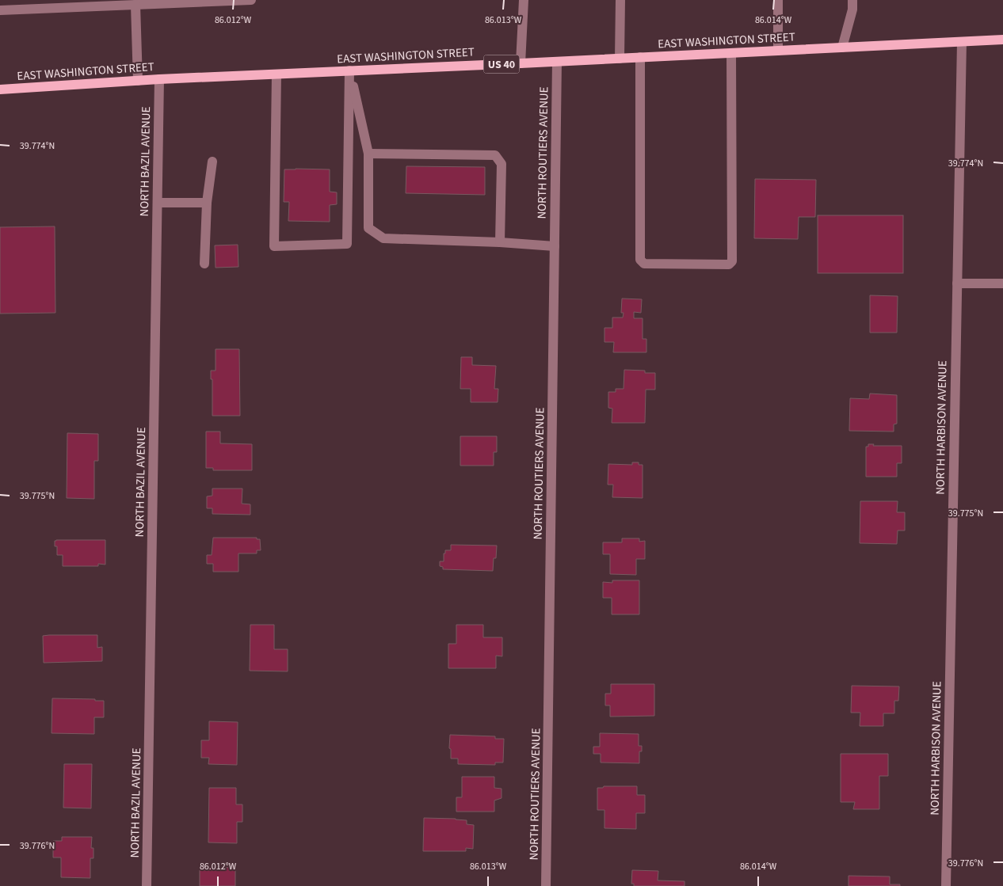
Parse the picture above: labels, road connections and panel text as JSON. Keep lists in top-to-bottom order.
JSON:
{
  "streets": {
    "main road": ["EAST WASHINGTON STREET", "US 40"],
    "street": ["NORTH ROUTIERS AVENUE", "NORTH BAZIL AVENUE", "NORTH HARBISON AVENUE"]
  },
  "crossings": [
    ["EAST WASHINGTON STREET", "NORTH ROUTIERS AVENUE"],
    ["EAST WASHINGTON STREET", "NORTH BAZIL AVENUE"],
    ["EAST WASHINGTON STREET", "NORTH HARBISON AVENUE"]
  ],
  "coordinates": [
    "86.012°W",
    "86.013°W",
    "86.014°W",
    "39.774°N",
    "39.775°N",
    "39.776°N"
  ]
}
